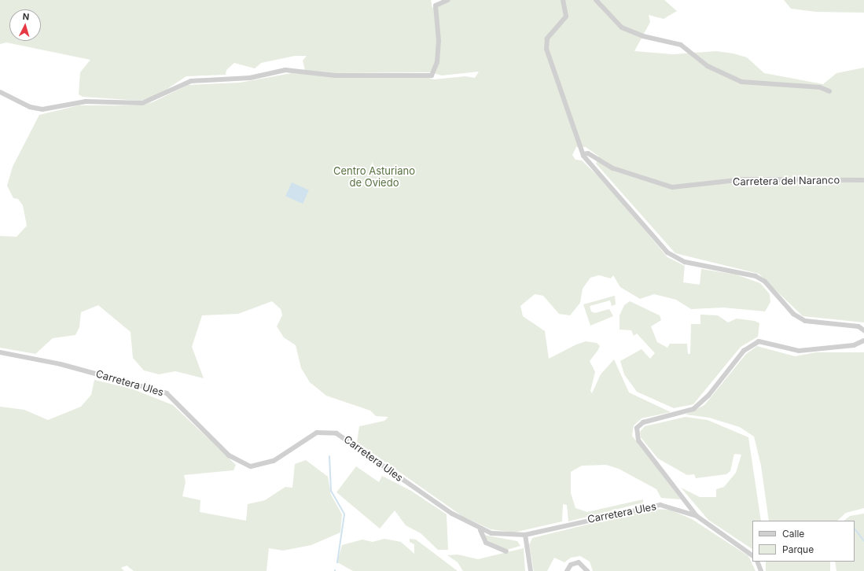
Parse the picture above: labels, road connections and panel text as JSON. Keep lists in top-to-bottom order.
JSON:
{
  "streets": {
    "street": ["Carretera del Naranco", "Carretera Ules"]
  },
  "parks": ["Centro Asturiano de Oviedo"],
  "legend": ["Calle", "Parque"],
  "north": "top"
}
